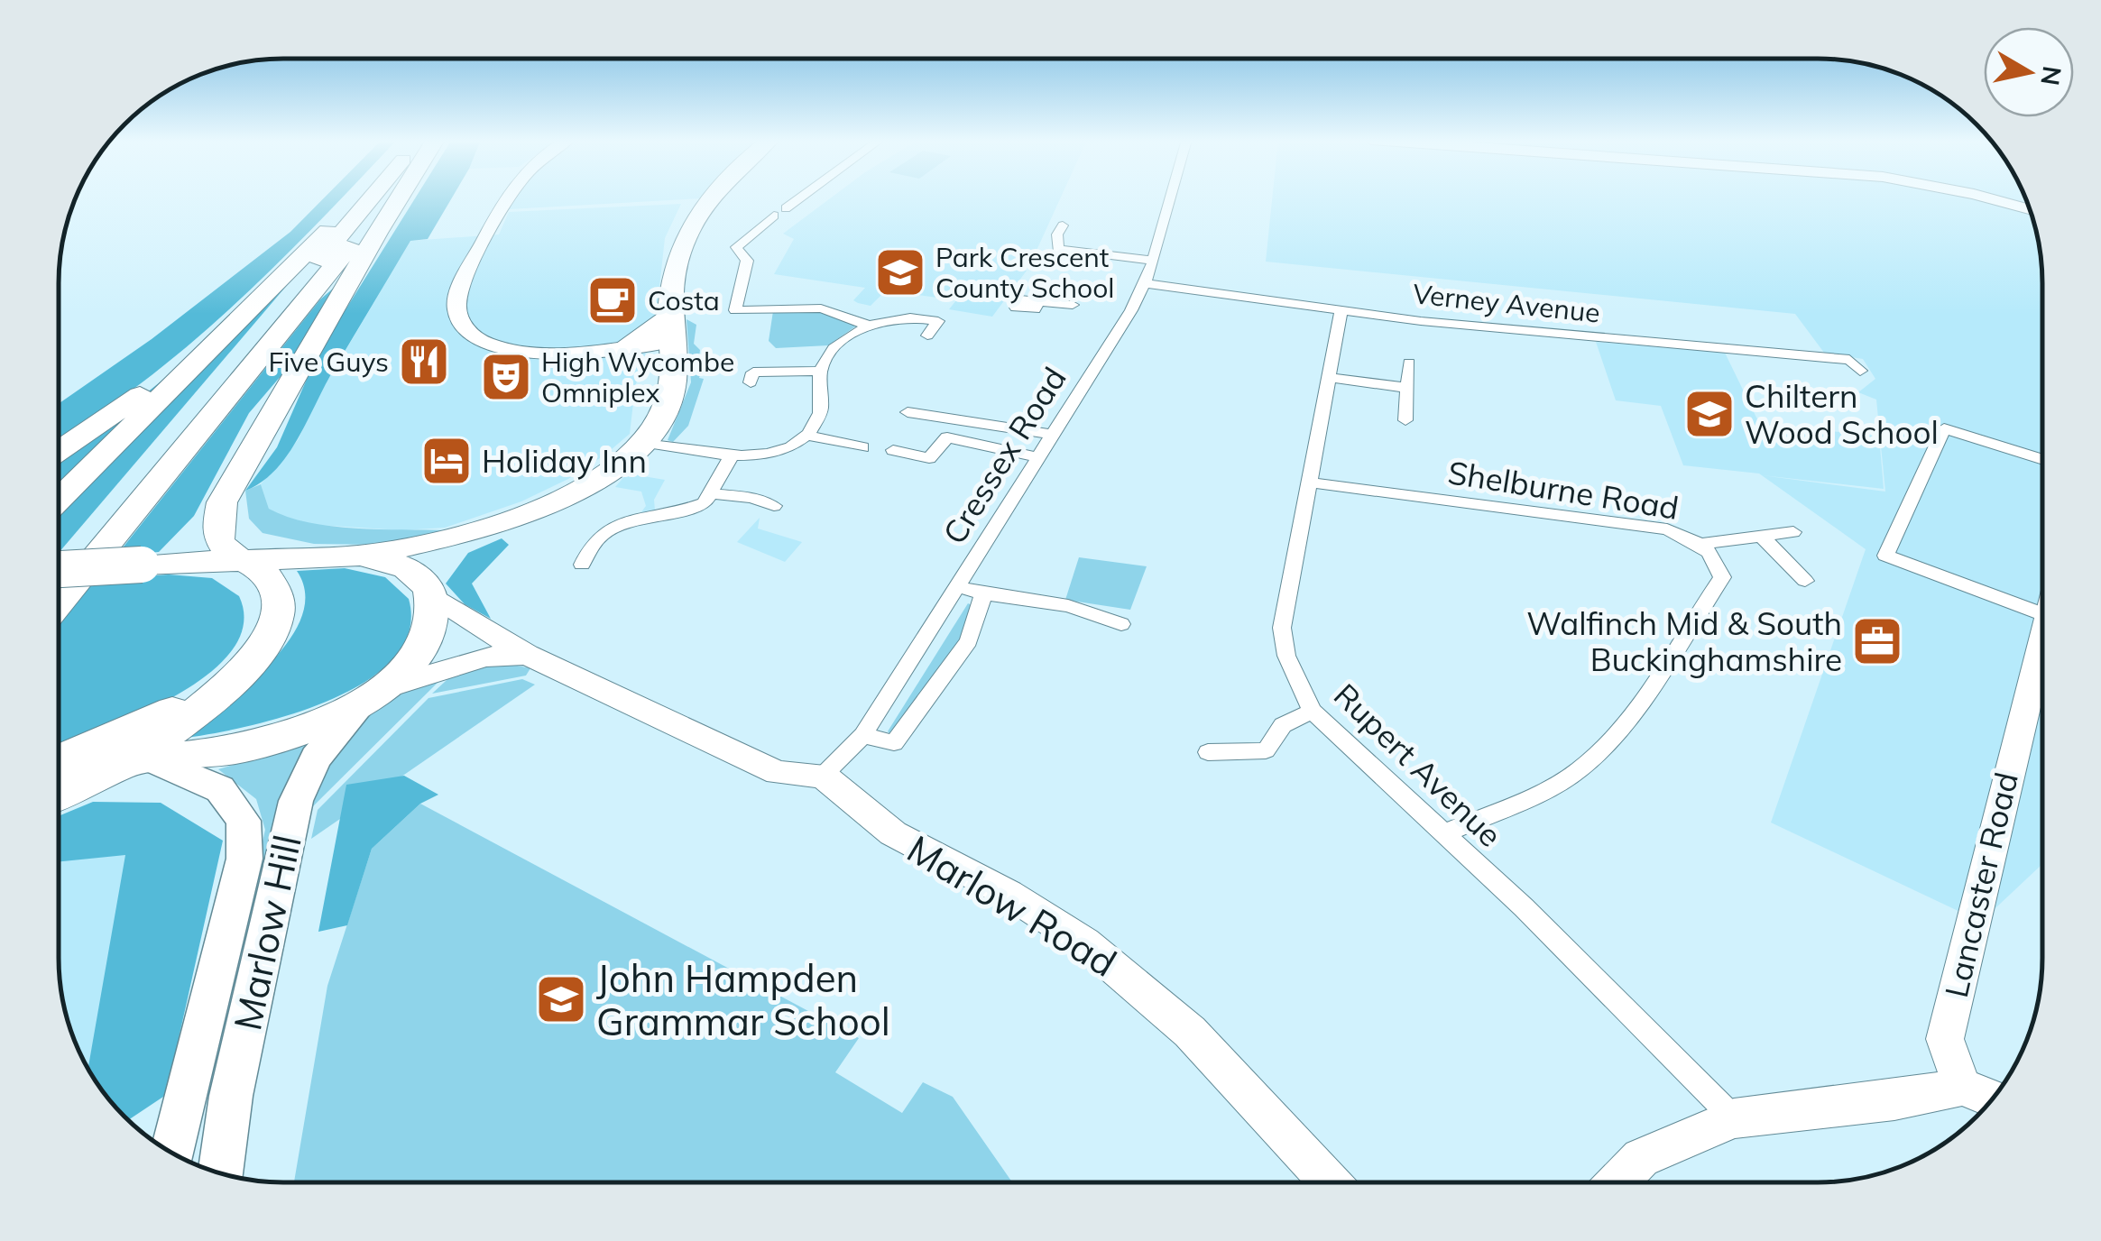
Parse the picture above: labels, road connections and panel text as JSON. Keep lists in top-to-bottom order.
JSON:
{
  "streets": {
    "main road": ["Marlow Hill"],
    "street": [
      "Verney Avenue",
      "Cressex Road",
      "Shelburne Road",
      "Rupert Avenue",
      "Lancaster Road",
      "Marlow Road"
    ]
  },
  "crossings": [
    ["Verney Avenue", "Cressex Road"],
    ["Verney Avenue", "Rupert Avenue"],
    ["Cressex Road", "Marlow Road"],
    ["Shelburne Road", "Rupert Avenue"]
  ],
  "places": {
    "school or university": ["Park Crescent County School", "Chiltern Wood School", "John Hampden Grammar School"],
    "cafe": ["Costa"],
    "restaurant": ["Five Guys"],
    "theatre": ["High Wycombe Omniplex"],
    "hotel": ["Holiday Inn"],
    "office": ["Walfinch Mid & South Buckinghamshire"]
  },
  "north": "right"
}
